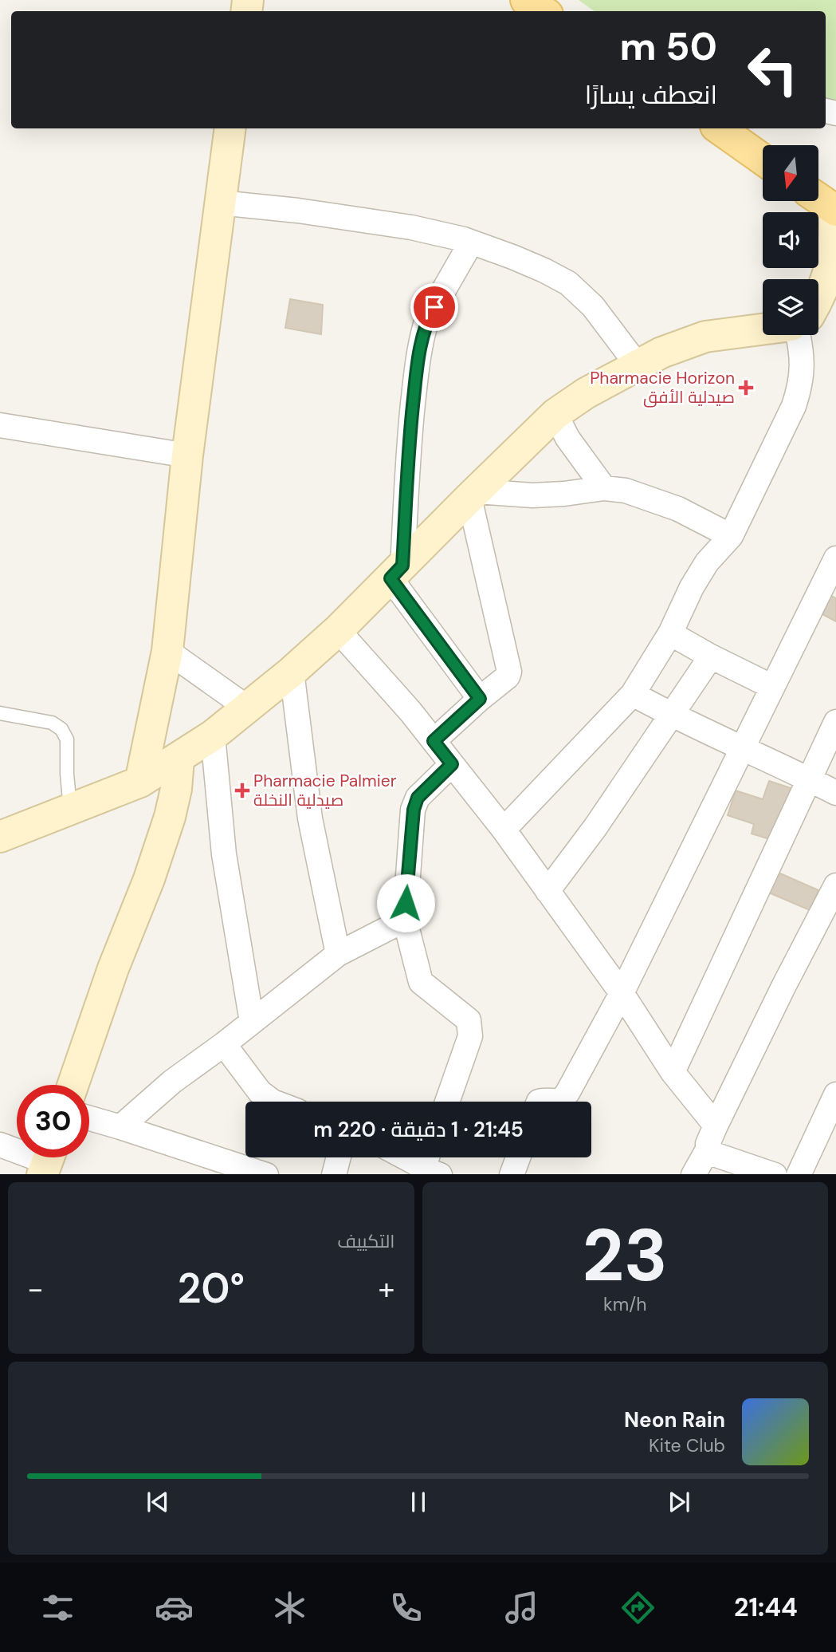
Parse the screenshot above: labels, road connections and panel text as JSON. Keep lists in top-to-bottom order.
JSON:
{
  "places": {
    "health": ["Pharmacie Horizon صيدلية الأفق", "Pharmacie Palmier صيدلية النخلة"]
  },
  "north": "bottom",
  "page": {
    "turn": ["50 m", "انعطف يسارًا"],
    "limit": "30",
    "trip": "21:45 · 1 دقيقة · 220 m",
    "tile": [
      ["23", "km/h"],
      "التكييف"
    ],
    "heat": ["−", "20°", "+"],
    "song": ["Neon Rain", "Kite Club"],
    "tabs": "21:44"
  }
}
